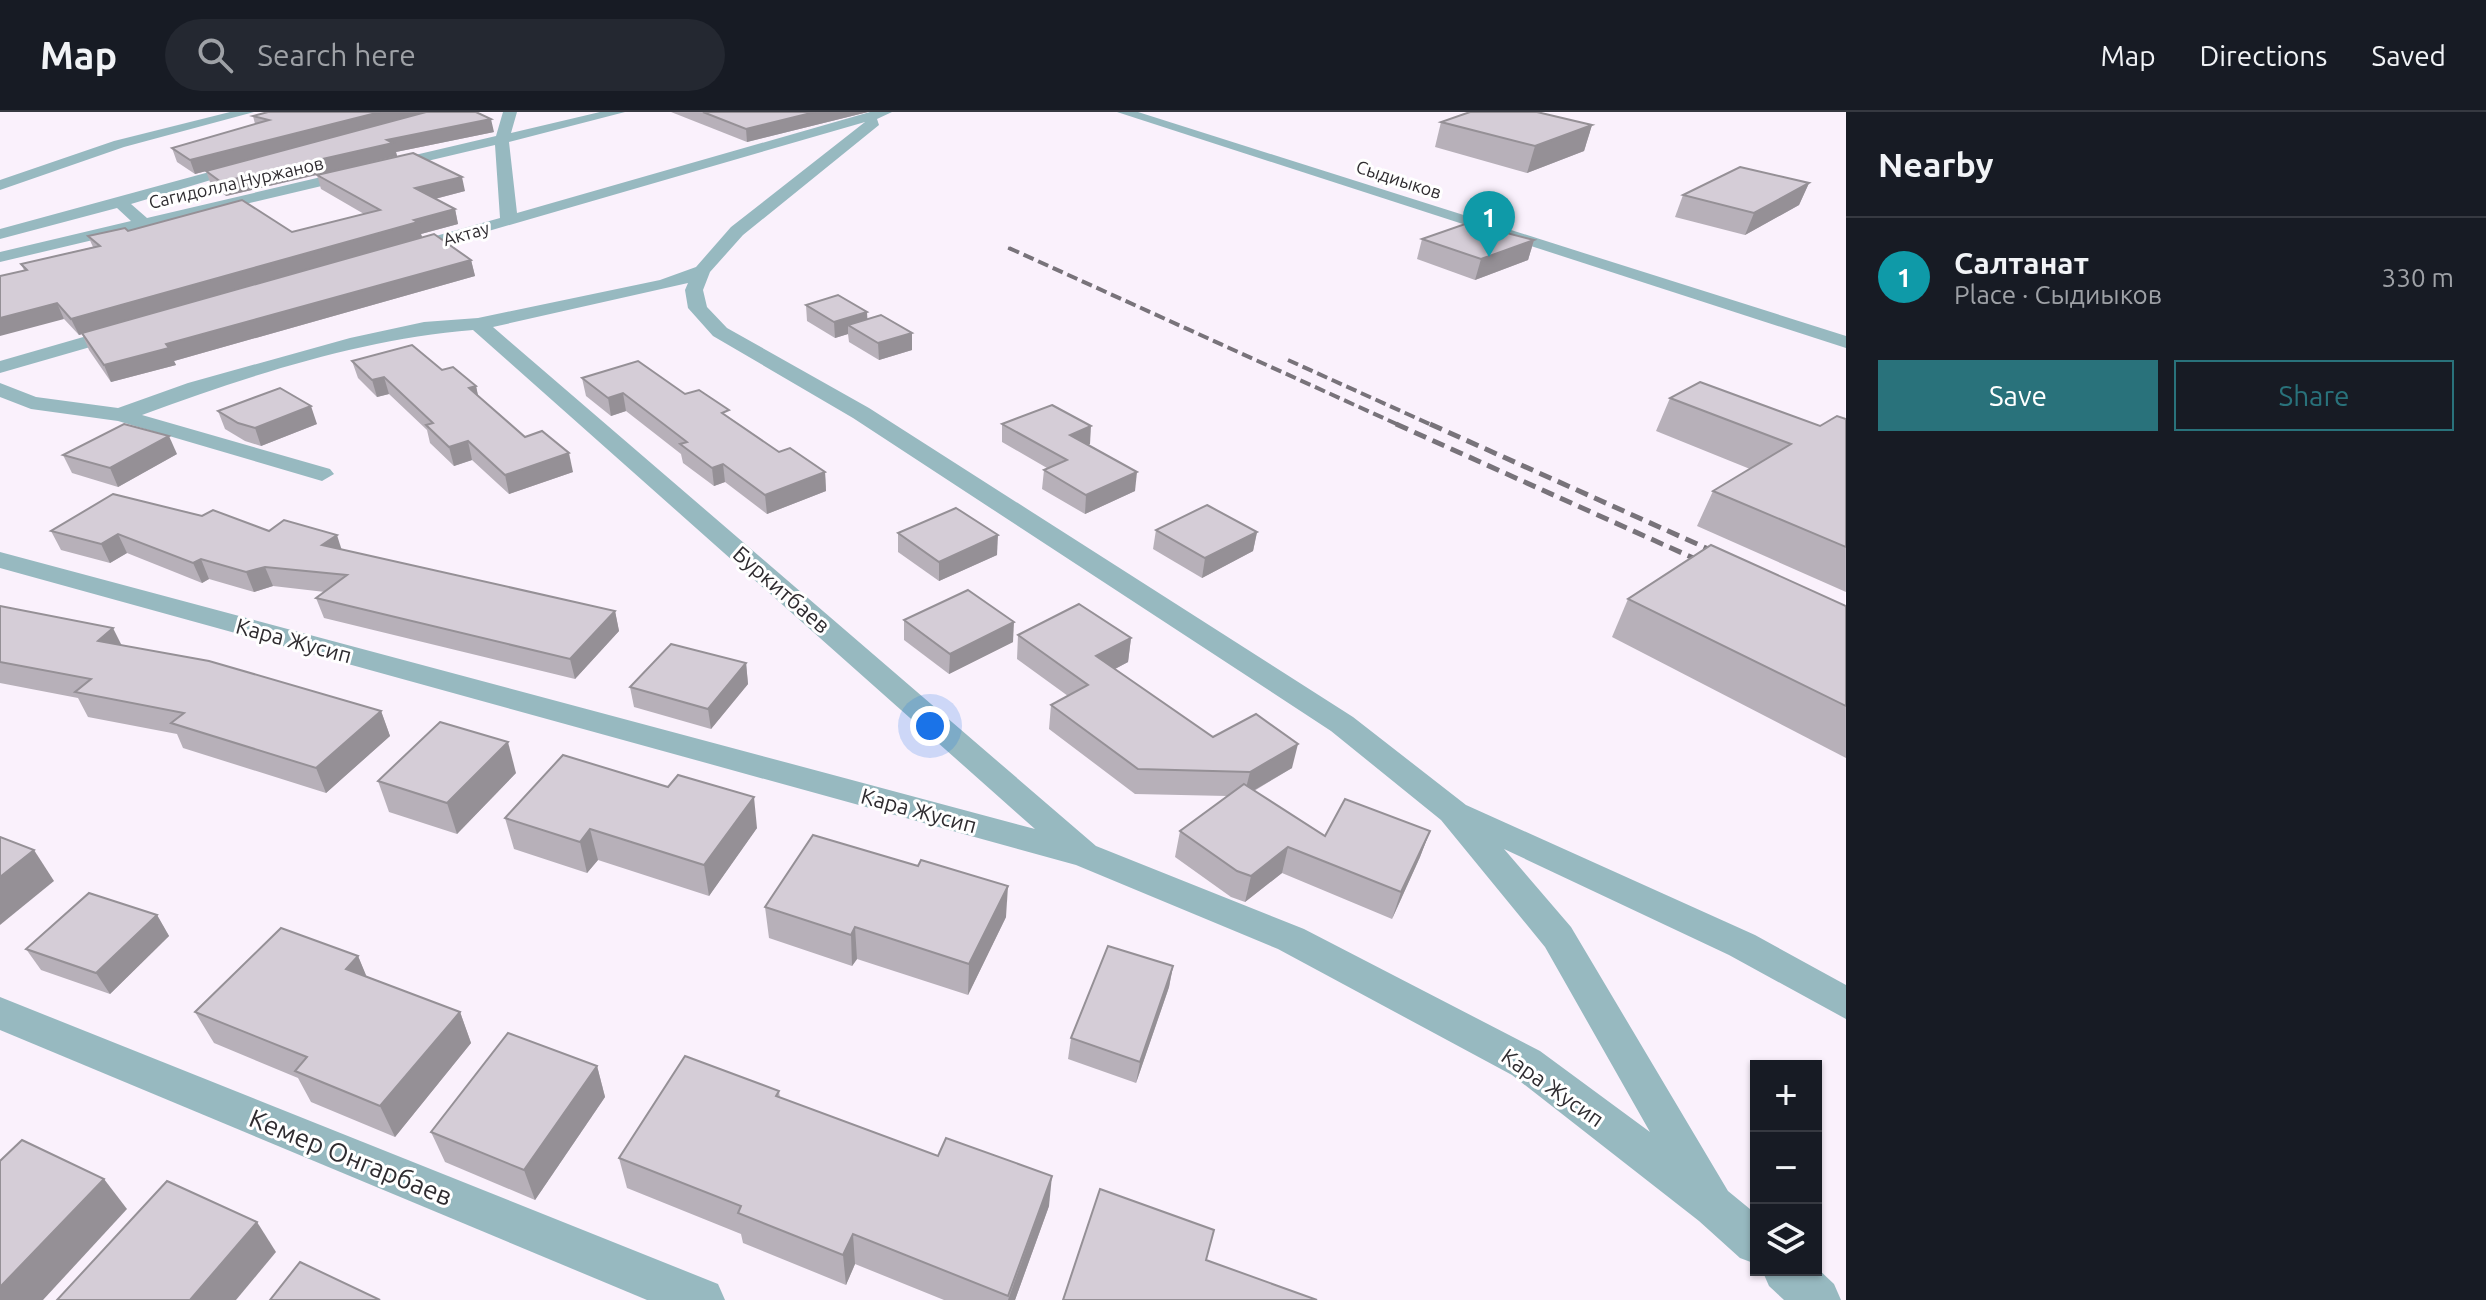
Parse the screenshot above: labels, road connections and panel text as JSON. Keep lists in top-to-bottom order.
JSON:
{
  "streets": {
    "street": [
      "Сыдиыков",
      "Сагидолла Нуржанов",
      "Актау",
      "Буркитбаев",
      "Кара Жусип",
      "Кемер Онгарбаев"
    ]
  },
  "crossings": [
    ["Буркитбаев", "Кара Жусип"]
  ],
  "page": {
    "header": "Map",
    "search": "Search here",
    "nav": ["Map", "Directions", "Saved"],
    "heading": "Nearby",
    "pins": "1",
    "list": [
      {
        "mark": "1",
        "name": "Салтанат",
        "note": "Place · Сыдиыков",
        "value": "330 m"
      }
    ],
    "buttons": ["Save", "Share"],
    "map_buttons": ["+", "−"]
  }
}
